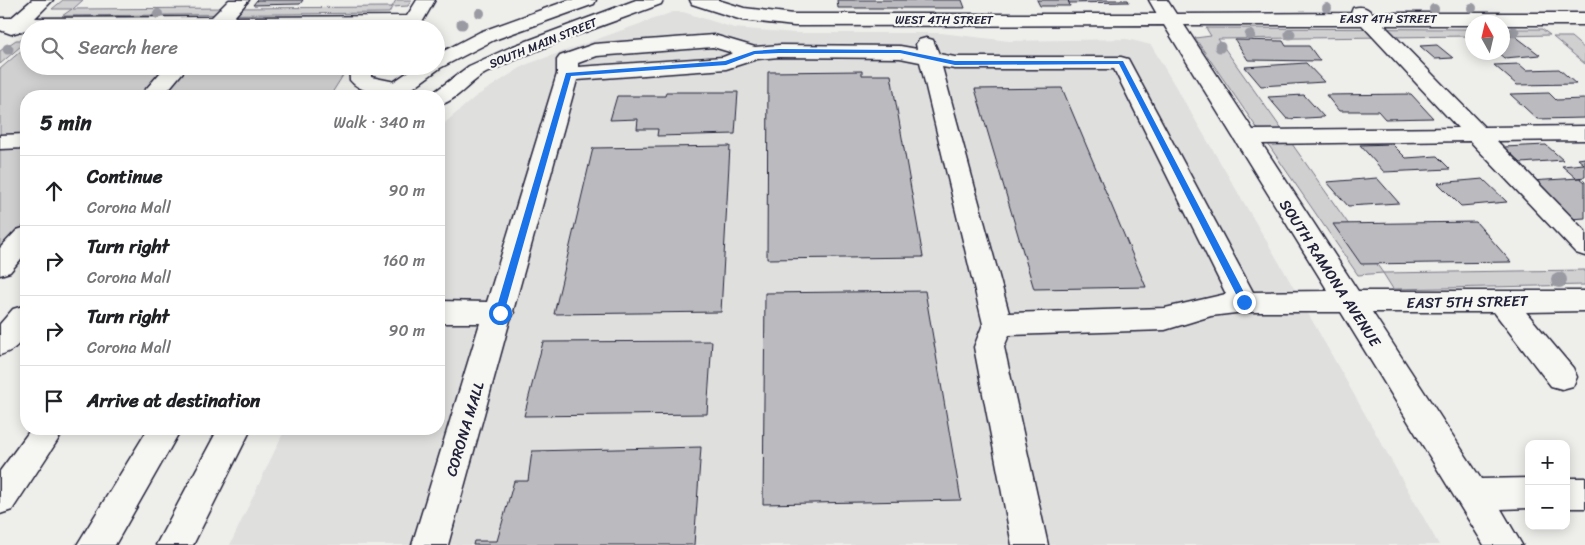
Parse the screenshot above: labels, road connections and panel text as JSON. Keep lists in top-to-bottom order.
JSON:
{
  "streets": {
    "street": [
      "EAST 4TH STREET",
      "WEST 4TH STREET",
      "SOUTH MAIN STREET",
      "SOUTH RAMONA AVENUE",
      "EAST 5TH STREET",
      "CORONA MALL"
    ]
  },
  "crossings": [
    ["EAST 4TH STREET", "WEST 4TH STREET"],
    ["EAST 4TH STREET", "SOUTH RAMONA AVENUE"],
    ["WEST 4TH STREET", "SOUTH RAMONA AVENUE"],
    ["SOUTH RAMONA AVENUE", "EAST 5TH STREET"],
    ["EAST 5TH STREET", "CORONA MALL"]
  ],
  "north": "top",
  "page": {
    "search": "Search here",
    "heading": ["5 min", "Walk · 340 m"],
    "list": [
      ["Continue", "Corona Mall", "90 m"],
      ["Turn right", "Corona Mall", "160 m"],
      ["Turn right", "Corona Mall", "90 m"],
      "Arrive at destination"
    ],
    "map_buttons": ["+", "−"]
  }
}
